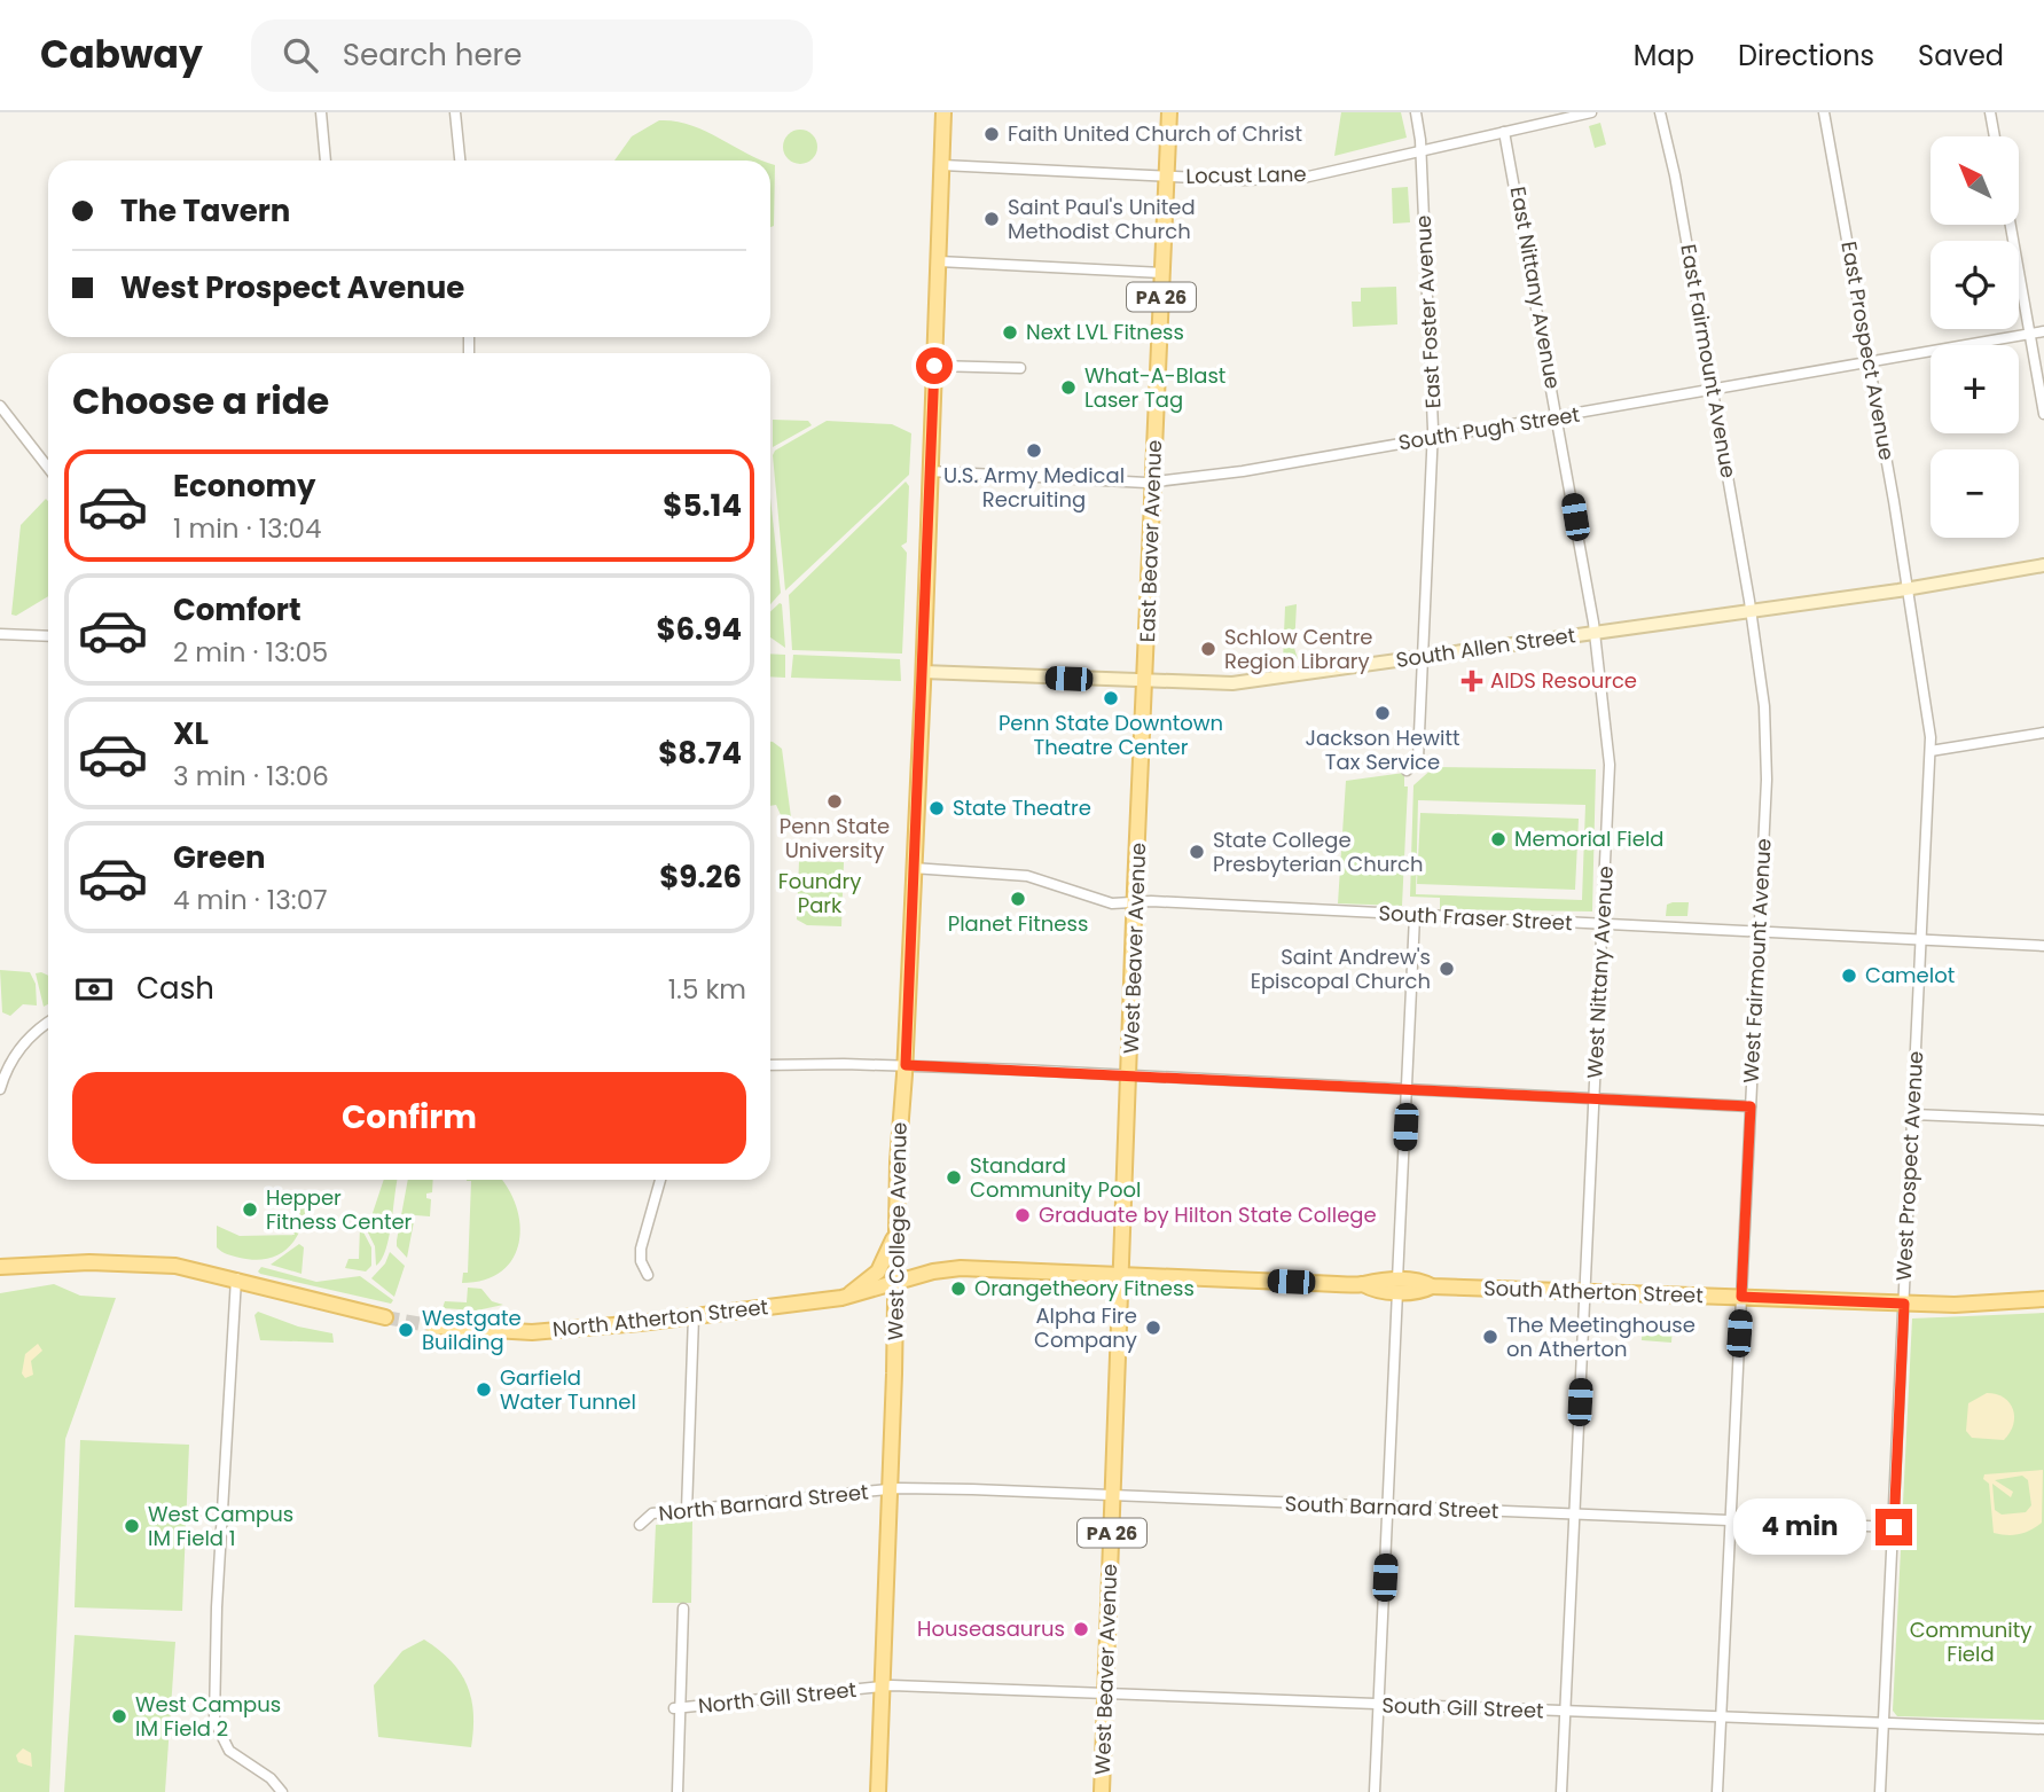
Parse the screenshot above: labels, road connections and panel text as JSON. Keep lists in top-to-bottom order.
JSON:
{
  "streets": {
    "main road": [
      "PA 26",
      "East Beaver Avenue",
      "West Beaver Avenue",
      "West College Avenue",
      "South Atherton Street",
      "North Atherton Street"
    ],
    "street": [
      "Locust Lane",
      "East Nittany Avenue",
      "East Foster Avenue",
      "East Prospect Avenue",
      "East Fairmount Avenue",
      "South Pugh Street",
      "South Allen Street",
      "South Fraser Street",
      "West Fairmount Avenue",
      "West Nittany Avenue",
      "West Prospect Avenue",
      "North Barnard Street",
      "South Barnard Street",
      "North Gill Street",
      "South Gill Street"
    ]
  },
  "crossings": [
    ["Locust Lane", "East Nittany Avenue"],
    ["Locust Lane", "East Foster Avenue"],
    ["Locust Lane", "East Beaver Avenue"],
    ["Locust Lane", "West College Avenue"],
    ["East Nittany Avenue", "South Pugh Street"],
    ["East Nittany Avenue", "South Allen Street"],
    ["East Nittany Avenue", "West Nittany Avenue"],
    ["East Foster Avenue", "South Pugh Street"],
    ["East Foster Avenue", "South Allen Street"],
    ["East Prospect Avenue", "South Pugh Street"],
    ["East Prospect Avenue", "South Allen Street"],
    ["East Prospect Avenue", "West Prospect Avenue"],
    ["East Fairmount Avenue", "South Pugh Street"],
    ["East Fairmount Avenue", "South Allen Street"],
    ["East Fairmount Avenue", "West Fairmount Avenue"],
    ["South Pugh Street", "East Beaver Avenue"],
    ["South Pugh Street", "West College Avenue"],
    ["East Beaver Avenue", "South Allen Street"],
    ["East Beaver Avenue", "West Beaver Avenue"],
    ["South Allen Street", "West Beaver Avenue"],
    ["South Allen Street", "West Fairmount Avenue"],
    ["South Allen Street", "West Nittany Avenue"],
    ["South Allen Street", "West Prospect Avenue"],
    ["South Allen Street", "West College Avenue"],
    ["South Fraser Street", "West Beaver Avenue"],
    ["South Fraser Street", "West Fairmount Avenue"],
    ["South Fraser Street", "West Nittany Avenue"],
    ["South Fraser Street", "West Prospect Avenue"],
    ["South Fraser Street", "West College Avenue"],
    ["West Beaver Avenue", "South Atherton Street"],
    ["West Beaver Avenue", "South Barnard Street"],
    ["West Beaver Avenue", "South Gill Street"],
    ["West Fairmount Avenue", "South Atherton Street"],
    ["West Fairmount Avenue", "South Barnard Street"],
    ["West Fairmount Avenue", "South Gill Street"],
    ["West Nittany Avenue", "South Atherton Street"],
    ["West Nittany Avenue", "South Barnard Street"],
    ["West Nittany Avenue", "South Gill Street"],
    ["West Prospect Avenue", "South Atherton Street"],
    ["West Prospect Avenue", "South Barnard Street"],
    ["West Prospect Avenue", "South Gill Street"],
    ["West College Avenue", "South Atherton Street"],
    ["West College Avenue", "North Atherton Street"],
    ["West College Avenue", "North Barnard Street"],
    ["West College Avenue", "South Barnard Street"],
    ["West College Avenue", "North Gill Street"],
    ["West College Avenue", "South Gill Street"],
    ["South Atherton Street", "North Atherton Street"],
    ["North Barnard Street", "South Barnard Street"],
    ["North Gill Street", "South Gill Street"]
  ],
  "parks": ["Foundry Park", "Community Field"],
  "places": {
    "other": [
      "Faith United Church of Christ",
      "Saint Paul's United Methodist Church",
      "Next LVL Fitness",
      "What-A-Blast Laser Tag",
      "U.S. Army Medical Recruiting",
      "Schlow Centre Region Library",
      "Penn State Downtown Theatre Center",
      "Jackson Hewitt Tax Service",
      "Penn State University",
      "State Theatre",
      "Memorial Field",
      "State College Presbyterian Church",
      "Planet Fitness",
      "Saint Andrew's Episcopal Church",
      "Camelot",
      "Standard Community Pool",
      "Hepper Fitness Center",
      "Graduate by Hilton State College",
      "Orangetheory Fitness",
      "Alpha Fire Company",
      "Westgate Building",
      "The Meetinghouse on Atherton",
      "Garfield Water Tunnel",
      "West Campus IM Field 1",
      "Houseasaurus",
      "West Campus IM Field 2"
    ],
    "health": ["AIDS Resource"]
  },
  "north": "top left",
  "page": {
    "header": "Cabway",
    "search": "Search here",
    "nav": ["Map", "Directions", "Saved"],
    "map_buttons": ["+", "−"],
    "banner": ["The Tavern", "West Prospect Avenue"],
    "heading": "Choose a ride",
    "list": [
      {
        "name": "Economy",
        "note": "1 min · 13:04",
        "value": "$5.14"
      },
      {
        "name": "Comfort",
        "note": "2 min · 13:05",
        "value": "$6.94"
      },
      {
        "name": "XL",
        "note": "3 min · 13:06",
        "value": "$8.74"
      },
      {
        "name": "Green",
        "note": "4 min · 13:07",
        "value": "$9.26"
      }
    ],
    "pay": ["Cash", "1.5 km"],
    "buttons": "Confirm",
    "bubble": "4 min"
  }
}
